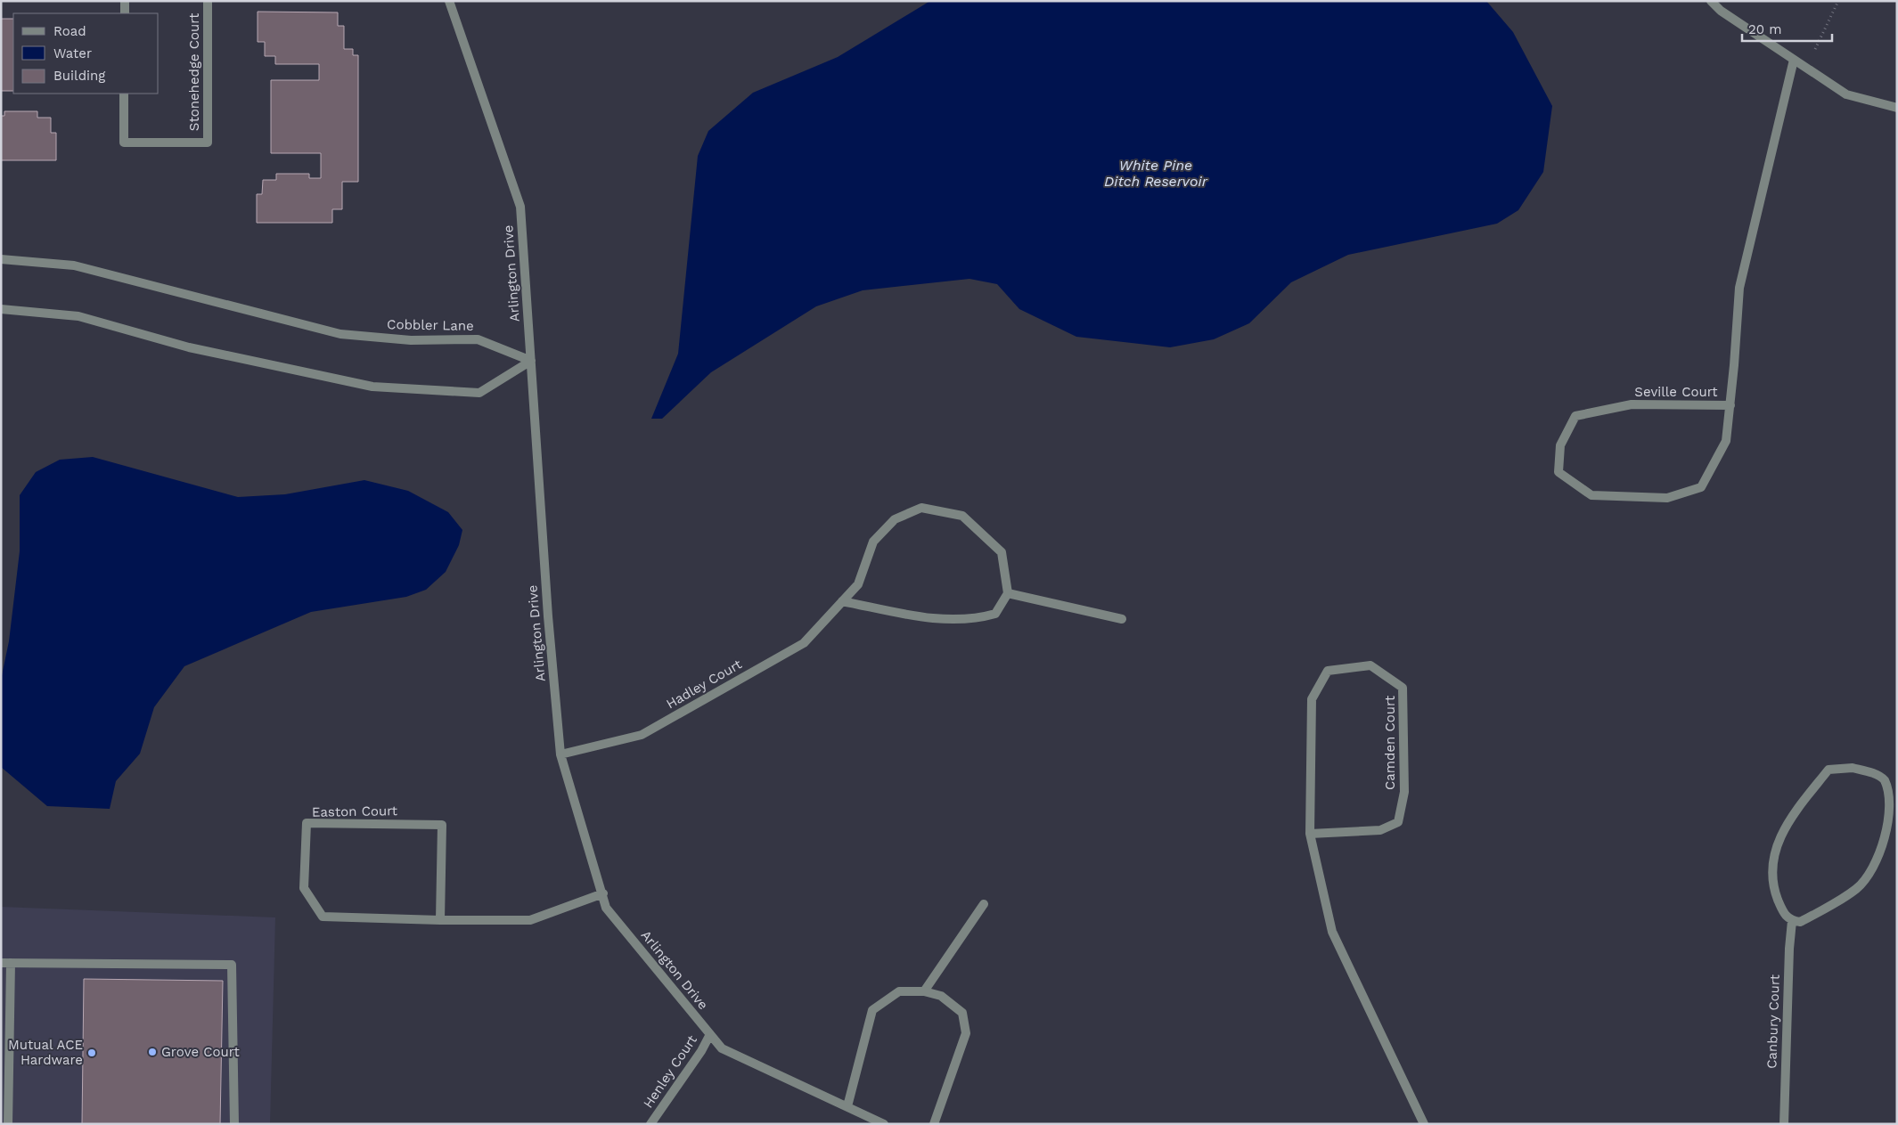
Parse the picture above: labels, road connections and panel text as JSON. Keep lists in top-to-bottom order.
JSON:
{
  "streets": {
    "street": [
      "Stonehedge Court",
      "Arlington Drive",
      "Cobbler Lane",
      "Seville Court",
      "Hadley Court",
      "Camden Court",
      "Easton Court",
      "Canbury Court",
      "Henley Court"
    ]
  },
  "crossings": [
    ["Arlington Drive", "Cobbler Lane"],
    ["Arlington Drive", "Hadley Court"],
    ["Arlington Drive", "Easton Court"],
    ["Arlington Drive", "Henley Court"]
  ],
  "water": ["White Pine Ditch Reservoir"],
  "places": ["Grove Court", "Mutual ACE Hardware"],
  "legend": ["Road", "Water", "Building"],
  "scale_bar": "20 m"
}
